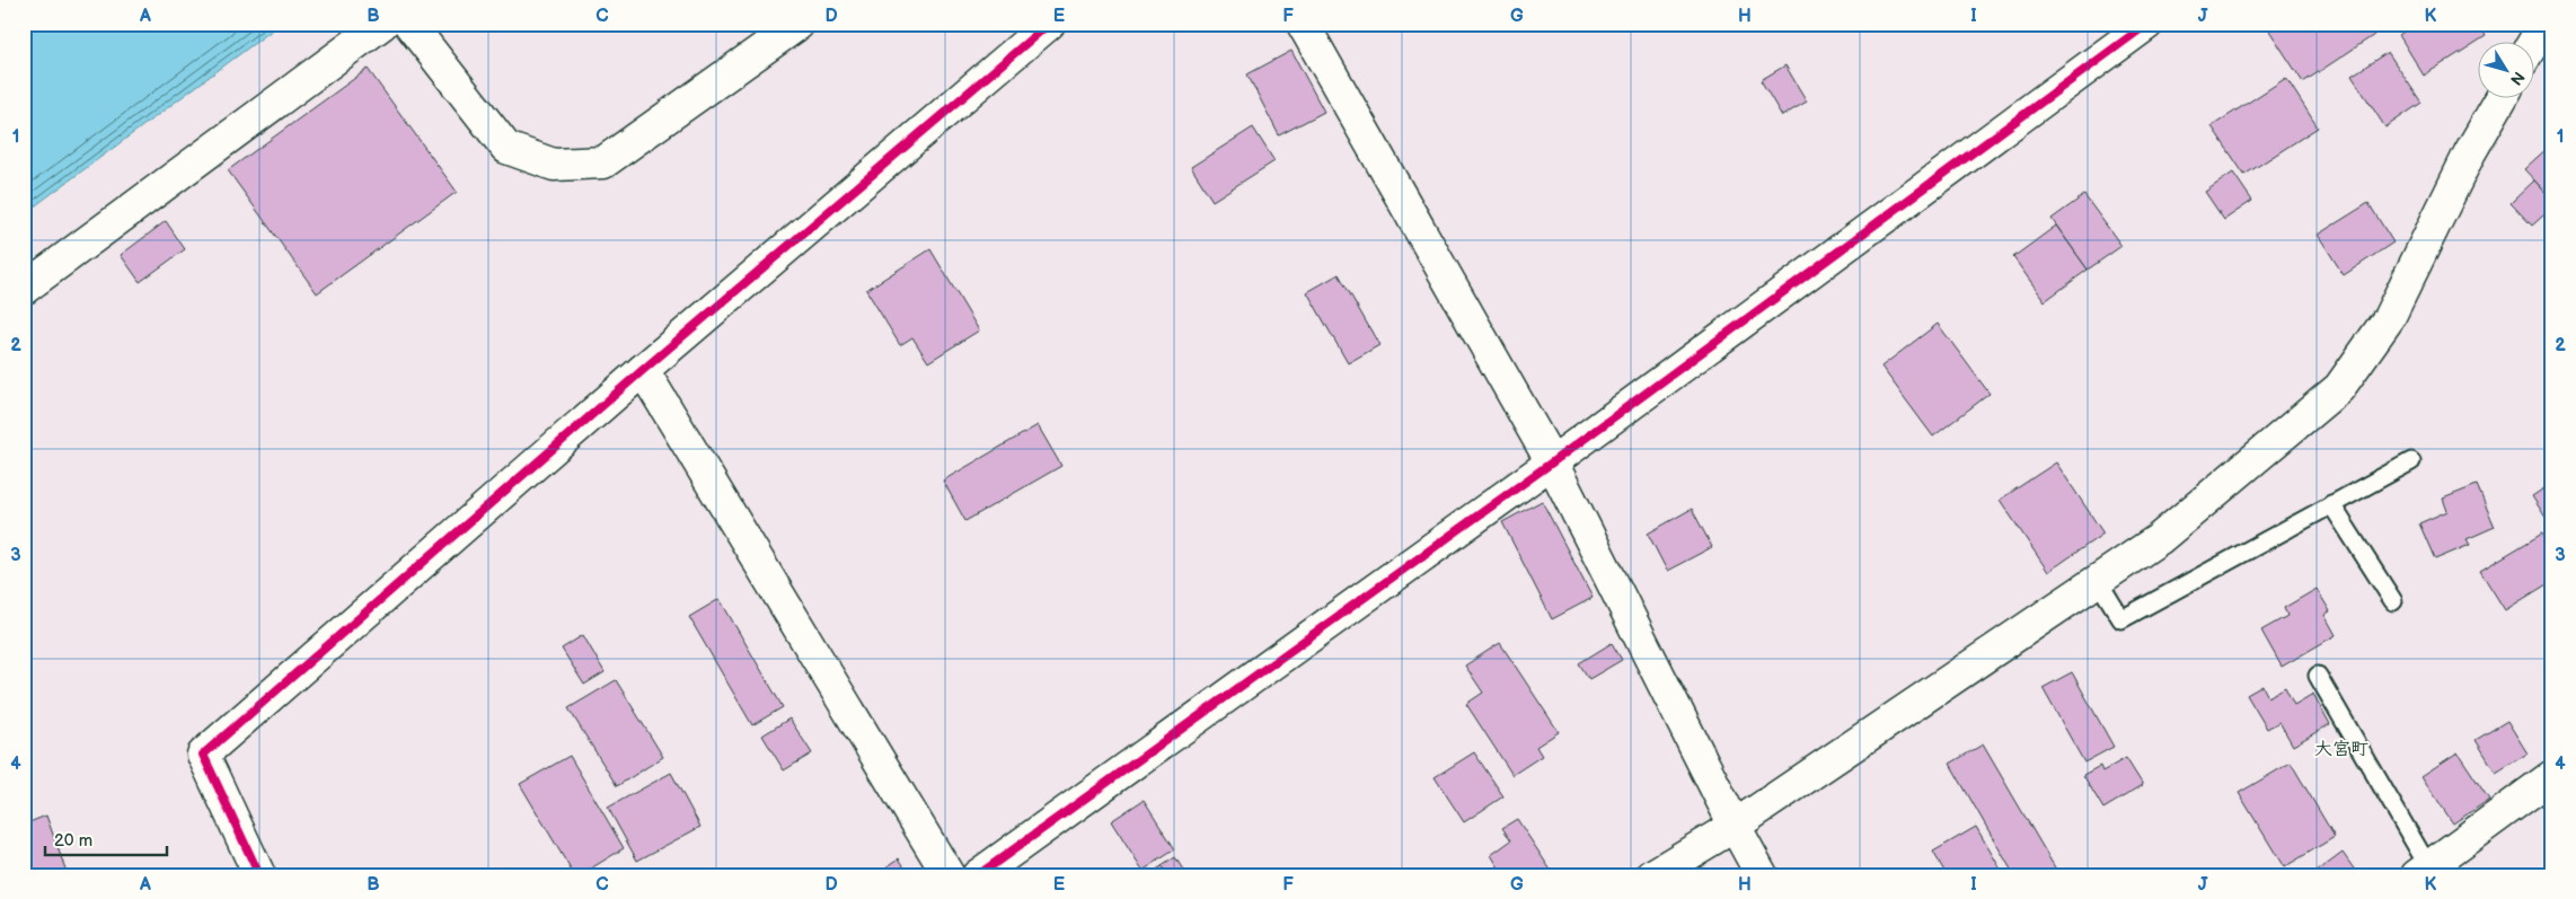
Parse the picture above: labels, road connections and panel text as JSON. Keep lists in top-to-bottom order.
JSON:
{
  "districts": ["大宮町"],
  "scale_bar": "20 m",
  "north": "bottom right",
  "grid": {
    "columns": [
      "A",
      "B",
      "C",
      "D",
      "E",
      "F",
      "G",
      "H",
      "I",
      "J",
      "K"
    ],
    "rows": [
      "1",
      "2",
      "3",
      "4"
    ]
  }
}
